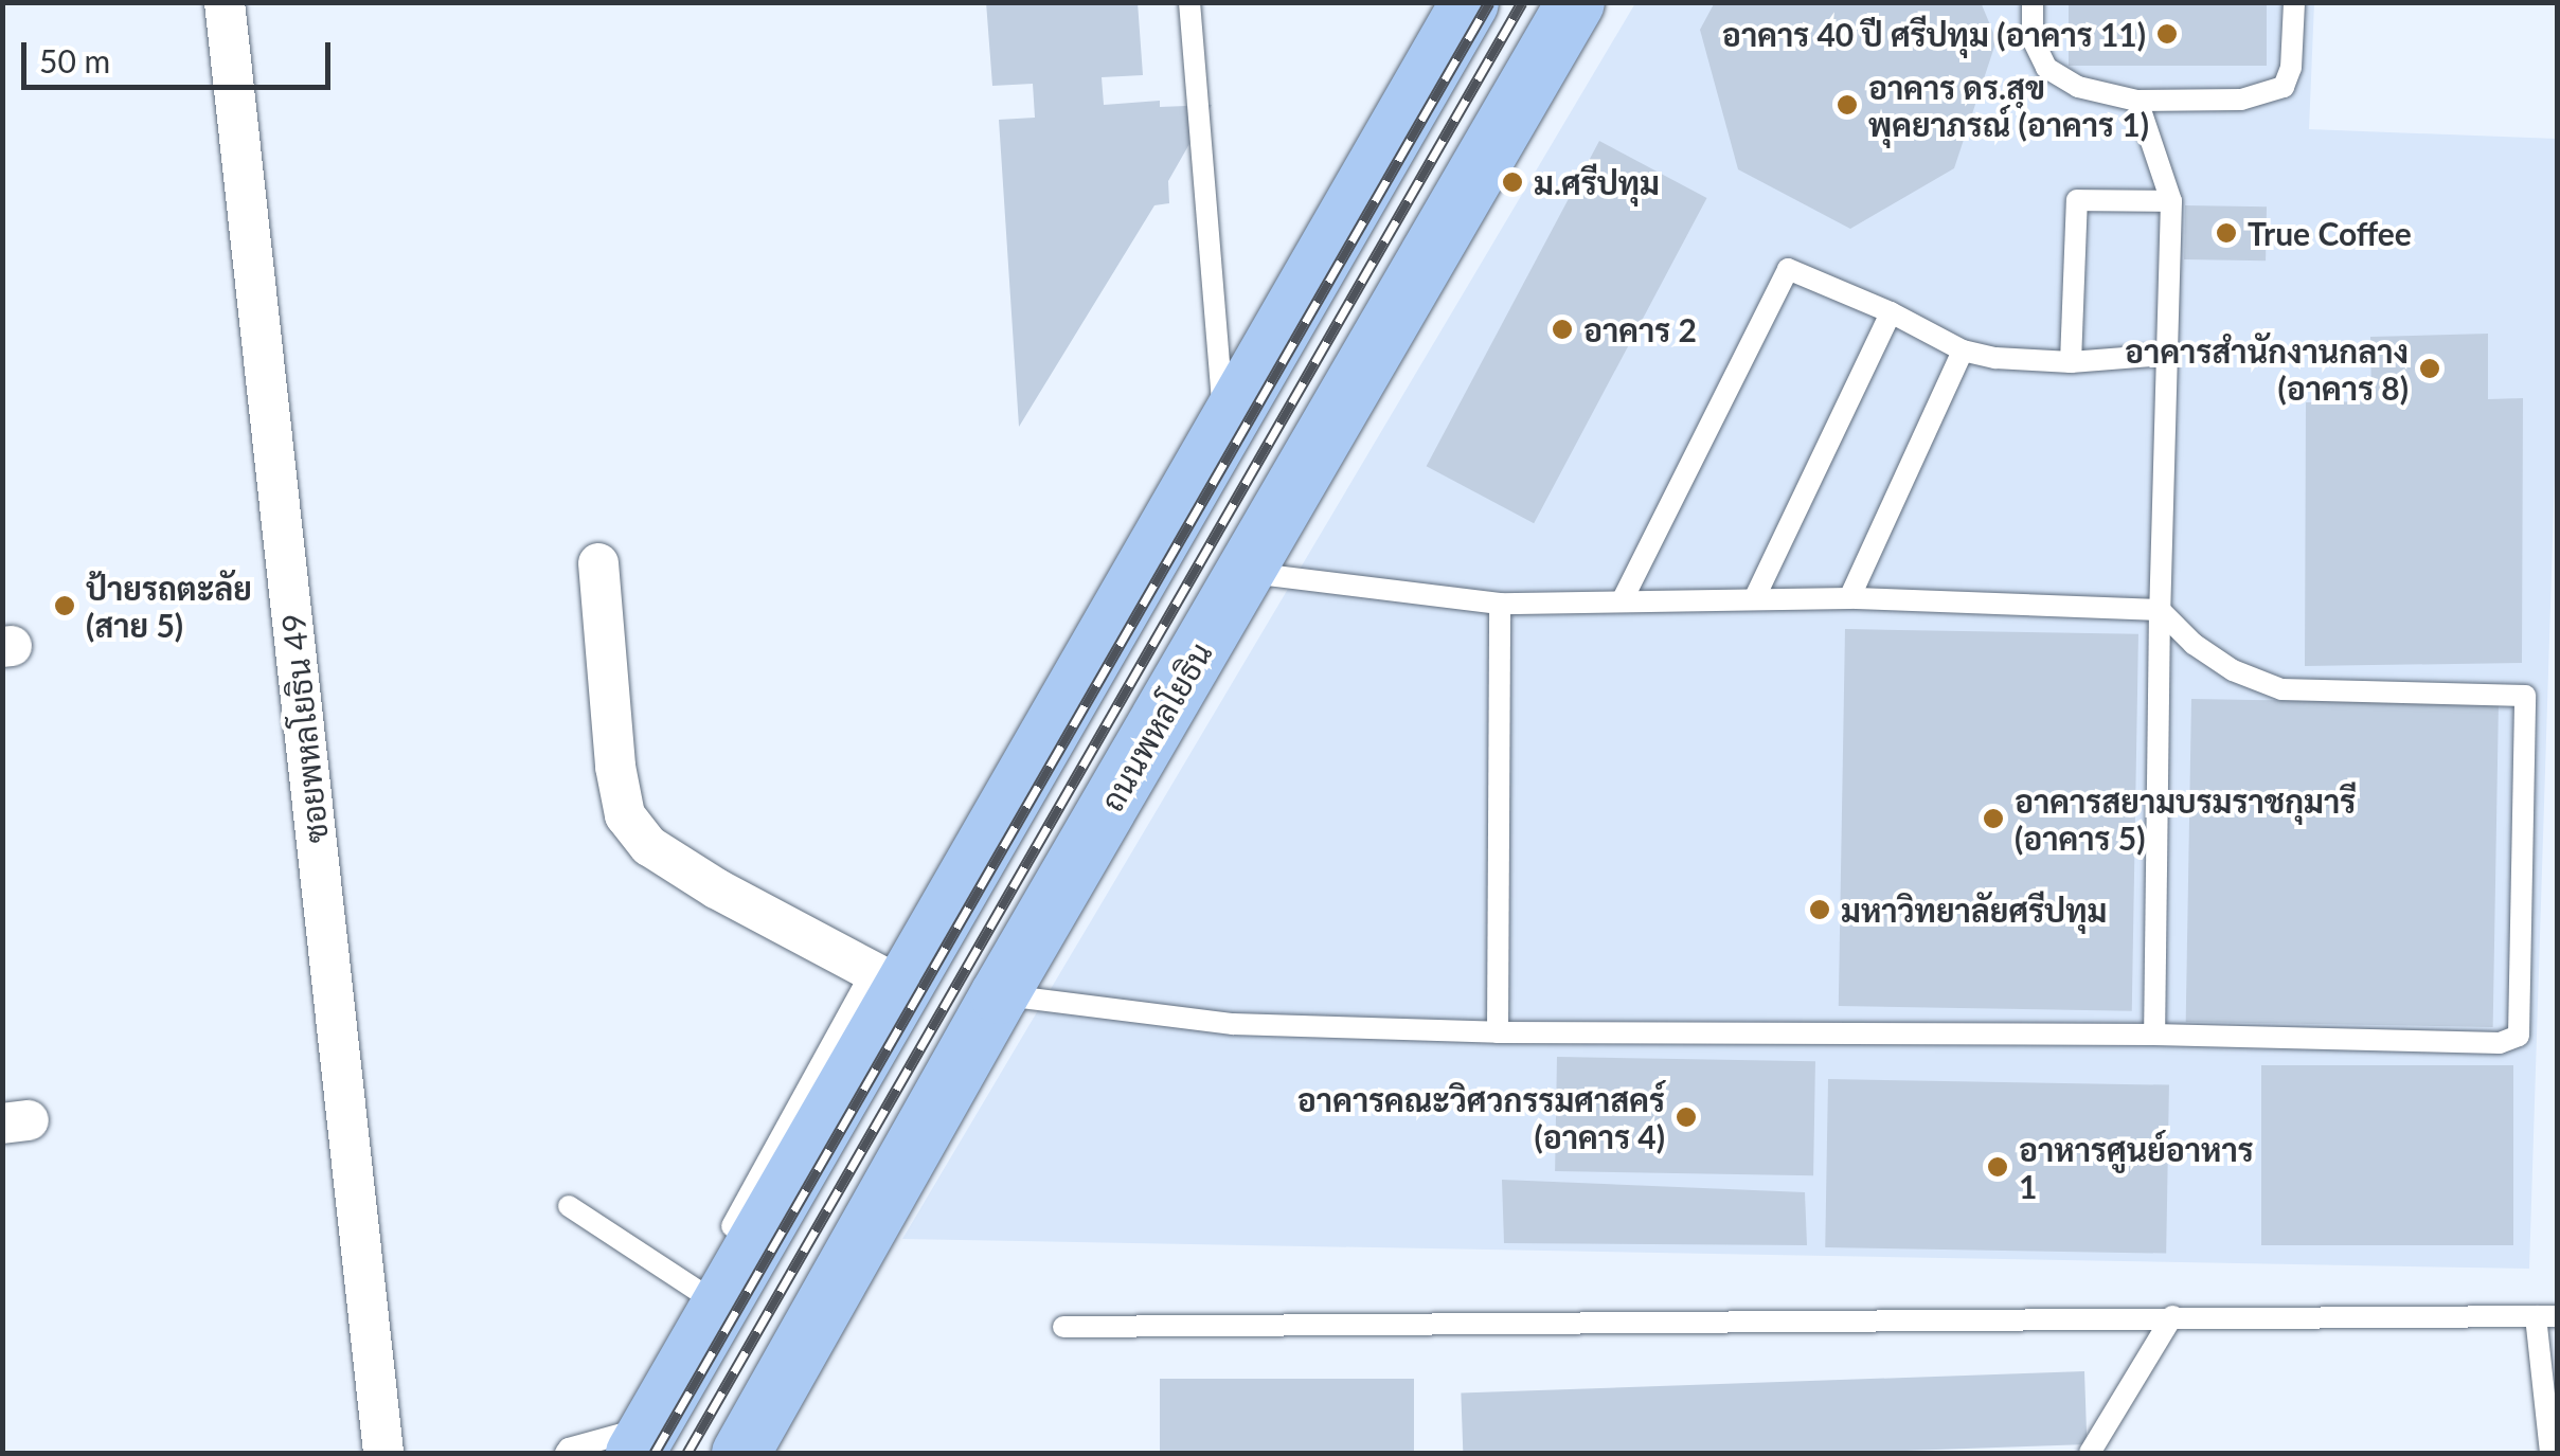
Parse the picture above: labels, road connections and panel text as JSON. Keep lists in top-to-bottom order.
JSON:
{
  "streets": {
    "main road": ["ถนนพหลโยธิน"],
    "street": ["ซอยพหลโยธิน 49"]
  },
  "places": [
    "อาคาร 40 ปี ศรีปทุม (อาคาร 11)",
    "อาคาร ดร.สุข พุคยาภรณ์ (อาคาร 1)",
    "ม.ศรีปทุม",
    "True Coffee",
    "อาคาร 2",
    "อาคารสำนักงานกลาง (อาคาร 8)",
    "ป้ายรถตะลัย (สาย 5)",
    "อาคารสยามบรมราชกุมารี (อาคาร 5)",
    "มหาวิทยาลัยศรีปทุม",
    "อาคารคณะวิศวกรรมศาสคร์ (อาคาร 4)",
    "อาหารศูนย์อาหาร 1"
  ],
  "scale_bar": "50 m"
}
